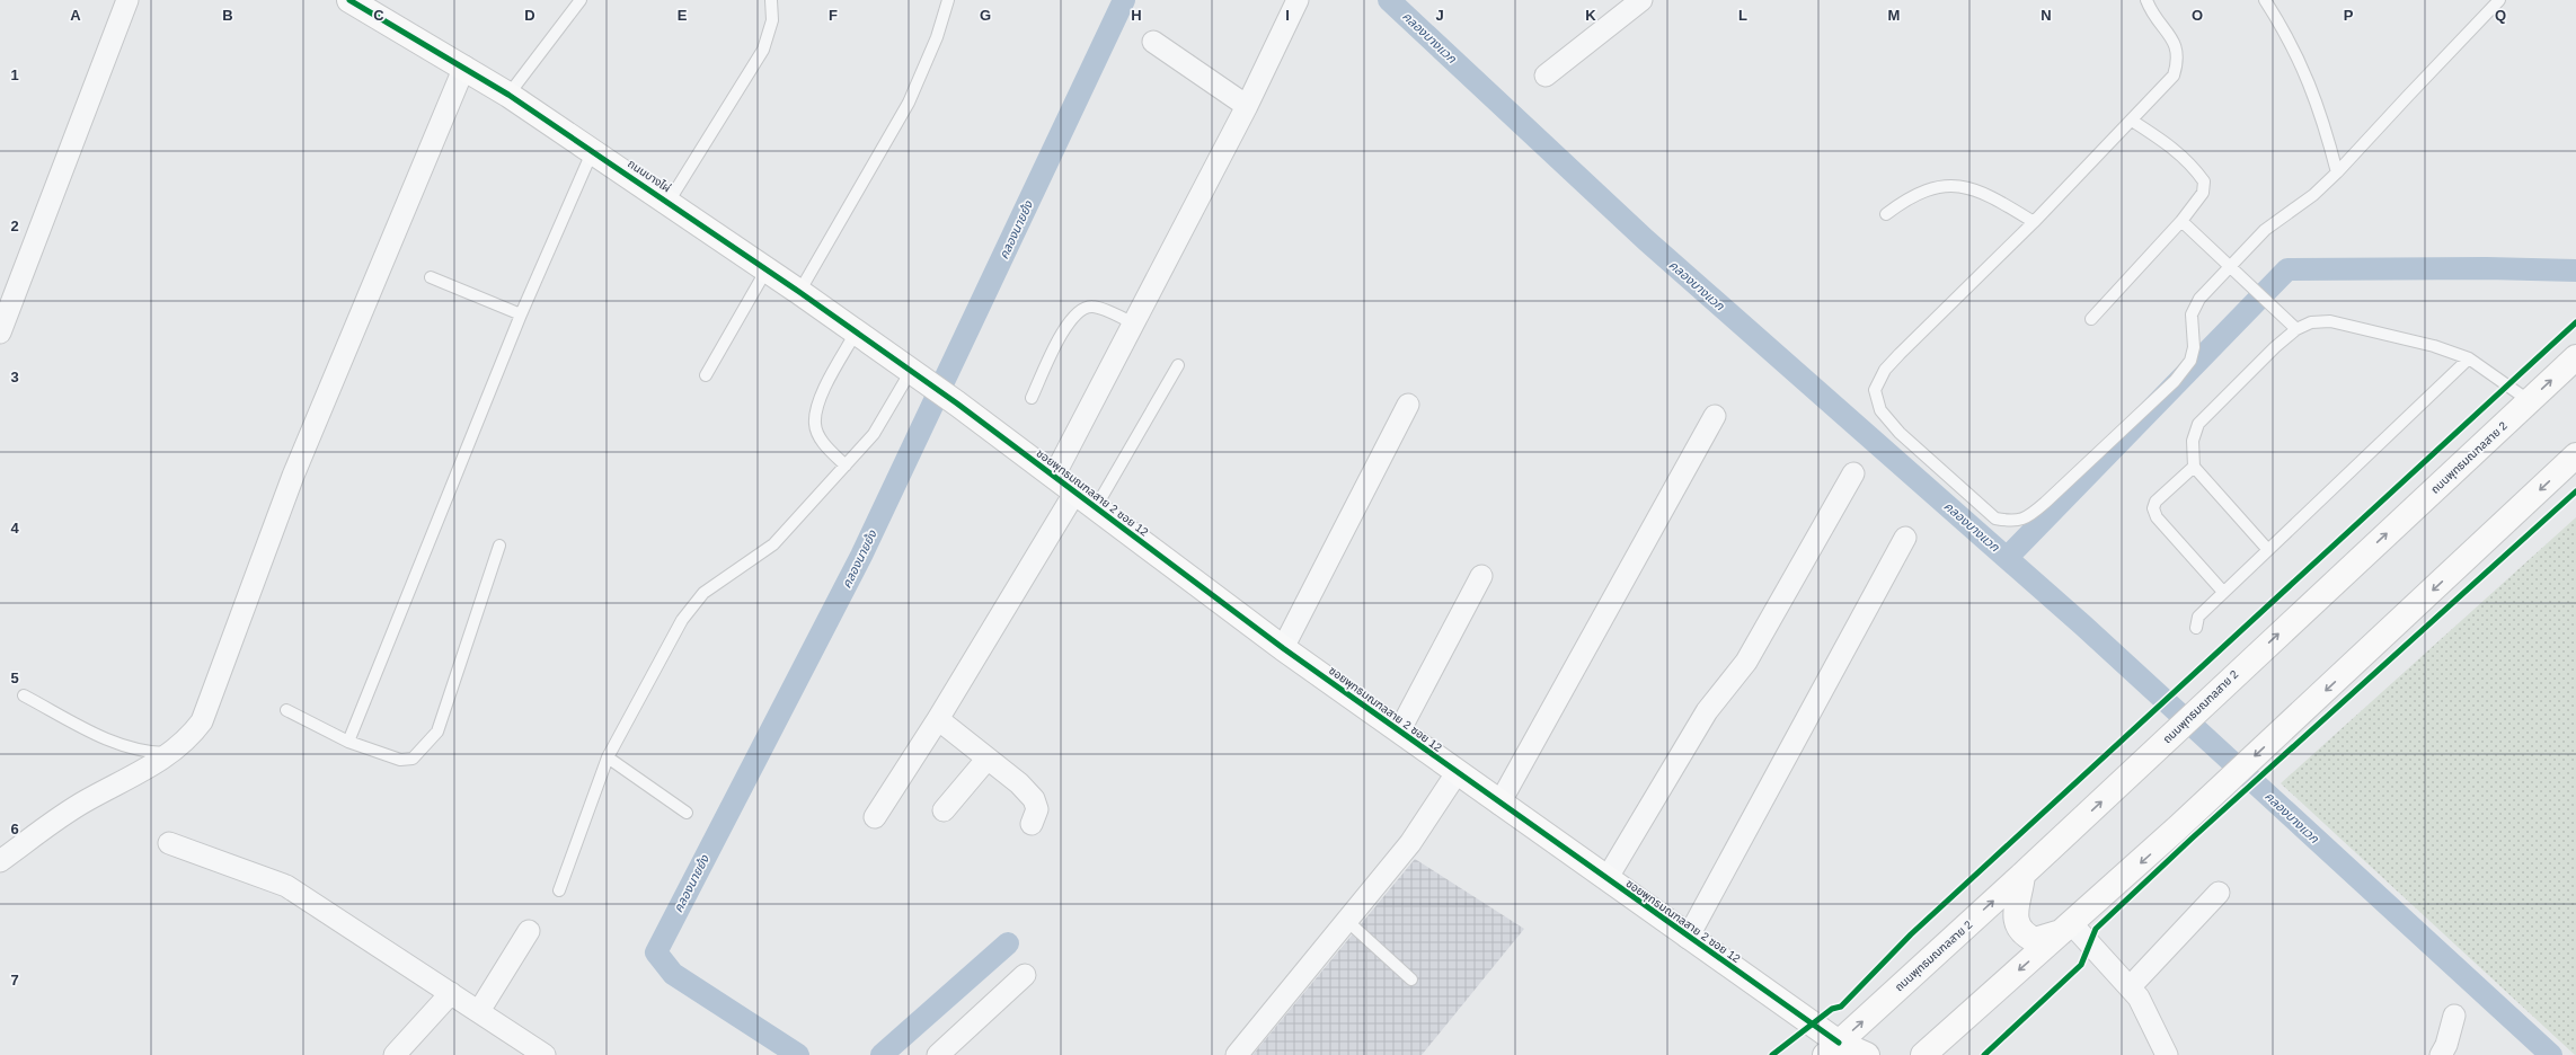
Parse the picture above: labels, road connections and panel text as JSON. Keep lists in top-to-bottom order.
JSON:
{
  "streets": {
    "main road": ["ถนนบางไผ่", "ถนนพุทธมณฑลสาย 2", "ซอยพุทธมณฑลสาย 2 ซอย 12"]
  },
  "crossings": [
    ["ถนนบางไผ่", "ซอยพุทธมณฑลสาย 2 ซอย 12"],
    ["ถนนพุทธมณฑลสาย 2", "ซอยพุทธมณฑลสาย 2 ซอย 12"]
  ],
  "water": ["คลองบางแวก", "คลองนายย้ง"],
  "grid": {
    "columns": [
      "A",
      "B",
      "C",
      "D",
      "E",
      "F",
      "G",
      "H",
      "I",
      "J",
      "K",
      "L",
      "M",
      "N",
      "O",
      "P",
      "Q"
    ],
    "rows": [
      "1",
      "2",
      "3",
      "4",
      "5",
      "6",
      "7"
    ]
  }
}
